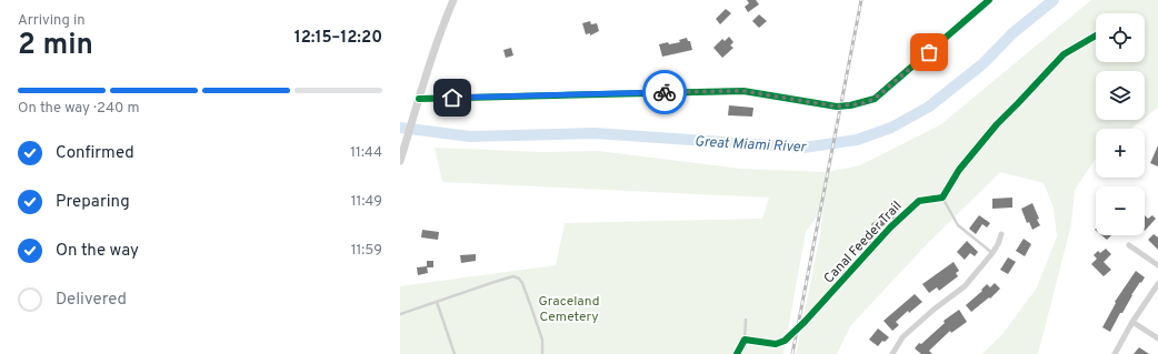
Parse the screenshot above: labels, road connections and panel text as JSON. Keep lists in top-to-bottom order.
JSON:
{
  "streets": {
    "cycle path": ["Canal Feeder Trail"]
  },
  "water": ["Great Miami River"],
  "parks": ["Graceland Cemetery"],
  "page": {
    "heading": ["2 min", "Arriving in", "12:15–12:20"],
    "map_buttons": ["+", "−"],
    "bar": "On the way · 240 m",
    "list": [
      ["Confirmed", "11:44"],
      ["Preparing", "11:49"],
      ["On the way", "11:59"],
      "Delivered"
    ]
  }
}
